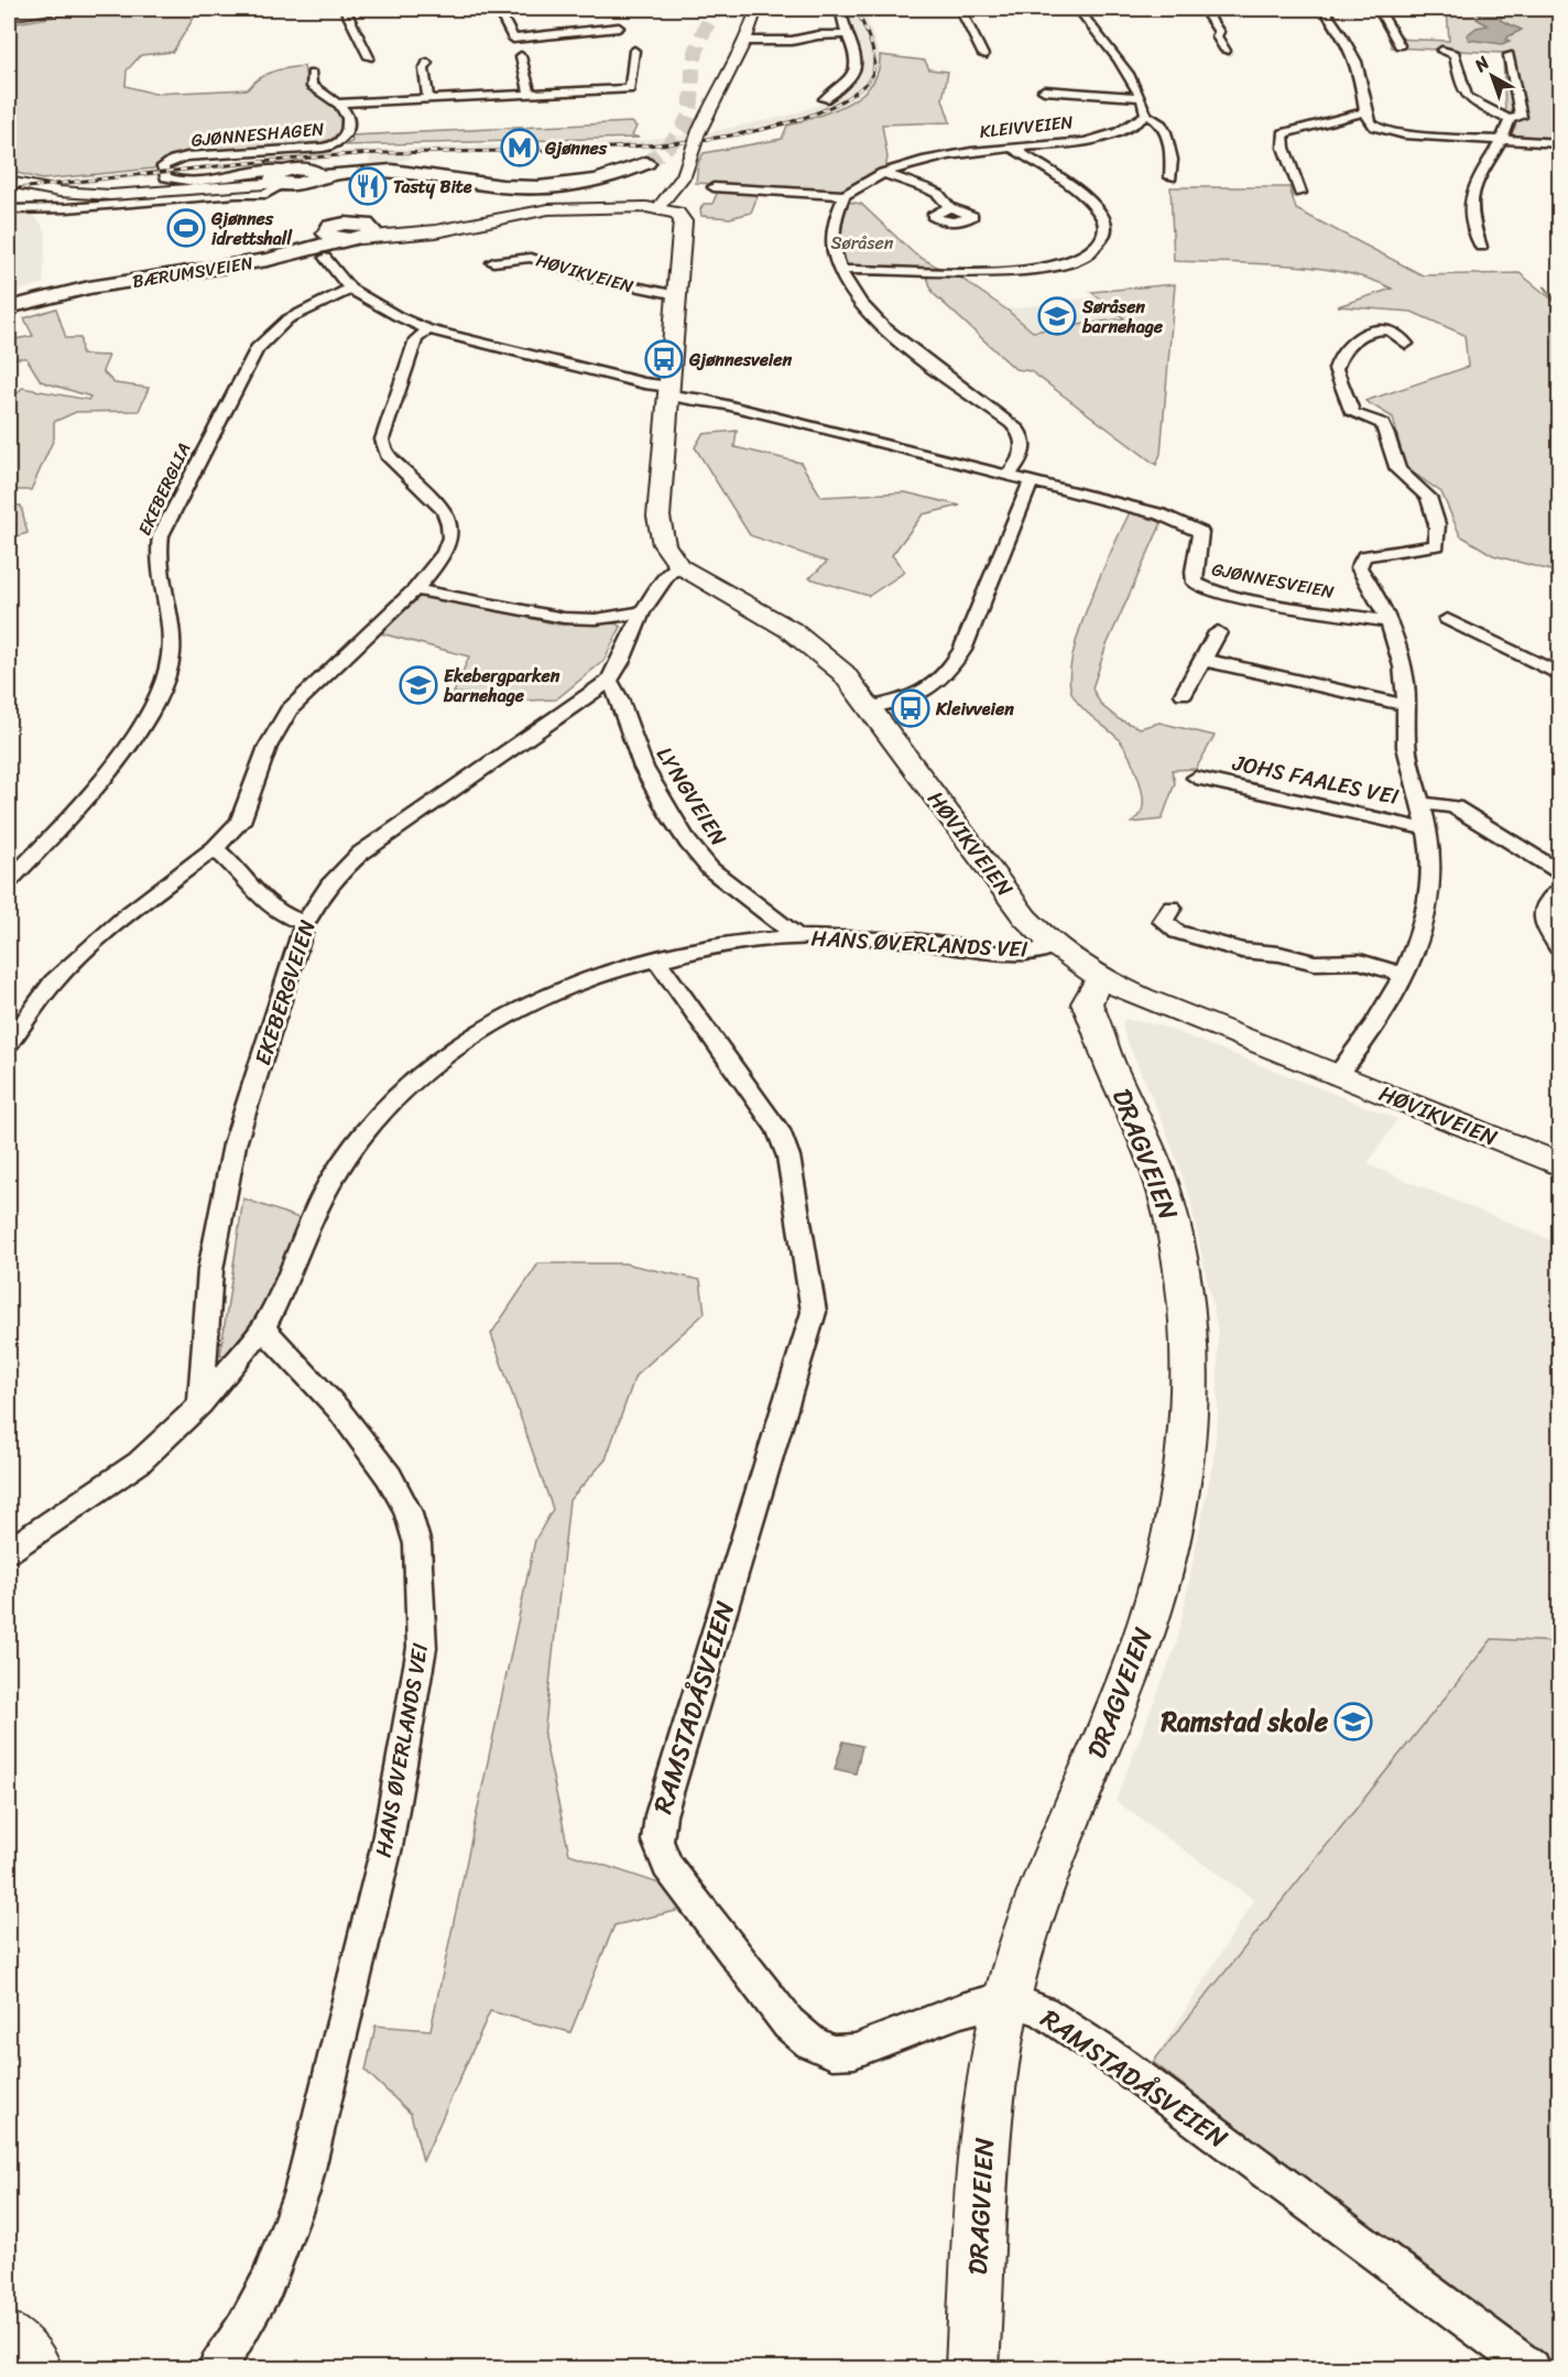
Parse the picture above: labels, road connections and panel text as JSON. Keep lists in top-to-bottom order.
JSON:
{
  "streets": {
    "main road": ["BÆRUMSVEIEN", "HØVIKVEIEN", "DRAGVEIEN"],
    "street": [
      "KLEIVVEIEN",
      "GJØNNESHAGEN",
      "EKEBERGLIA",
      "GJØNNESVEIEN",
      "JOHS FAALES VEI",
      "LYNGVEIEN",
      "HANS ØVERLANDS VEI",
      "EKEBERGVEIEN",
      "RAMSTADÅSVEIEN"
    ]
  },
  "crossings": [
    ["HØVIKVEIEN", "GJØNNESVEIEN"],
    ["HØVIKVEIEN", "JOHS FAALES VEI"],
    ["HØVIKVEIEN", "HANS ØVERLANDS VEI"],
    ["HØVIKVEIEN", "EKEBERGVEIEN"],
    ["HØVIKVEIEN", "DRAGVEIEN"],
    ["GJØNNESVEIEN", "JOHS FAALES VEI"],
    ["LYNGVEIEN", "HANS ØVERLANDS VEI"],
    ["LYNGVEIEN", "EKEBERGVEIEN"],
    ["HANS ØVERLANDS VEI", "RAMSTADÅSVEIEN"],
    ["DRAGVEIEN", "RAMSTADÅSVEIEN"]
  ],
  "parks": ["Søråsen"],
  "places": {
    "metro station": ["Gjønnes"],
    "restaurant": ["Tasty Bite"],
    "sports": ["Gjønnes idrettshall"],
    "school or university": ["Søråsen barnehage", "Ekebergparken barnehage", "Ramstad skole"],
    "bus stop": ["Gjønnesveien", "Kleivveien"]
  },
  "north": "top left"
}
